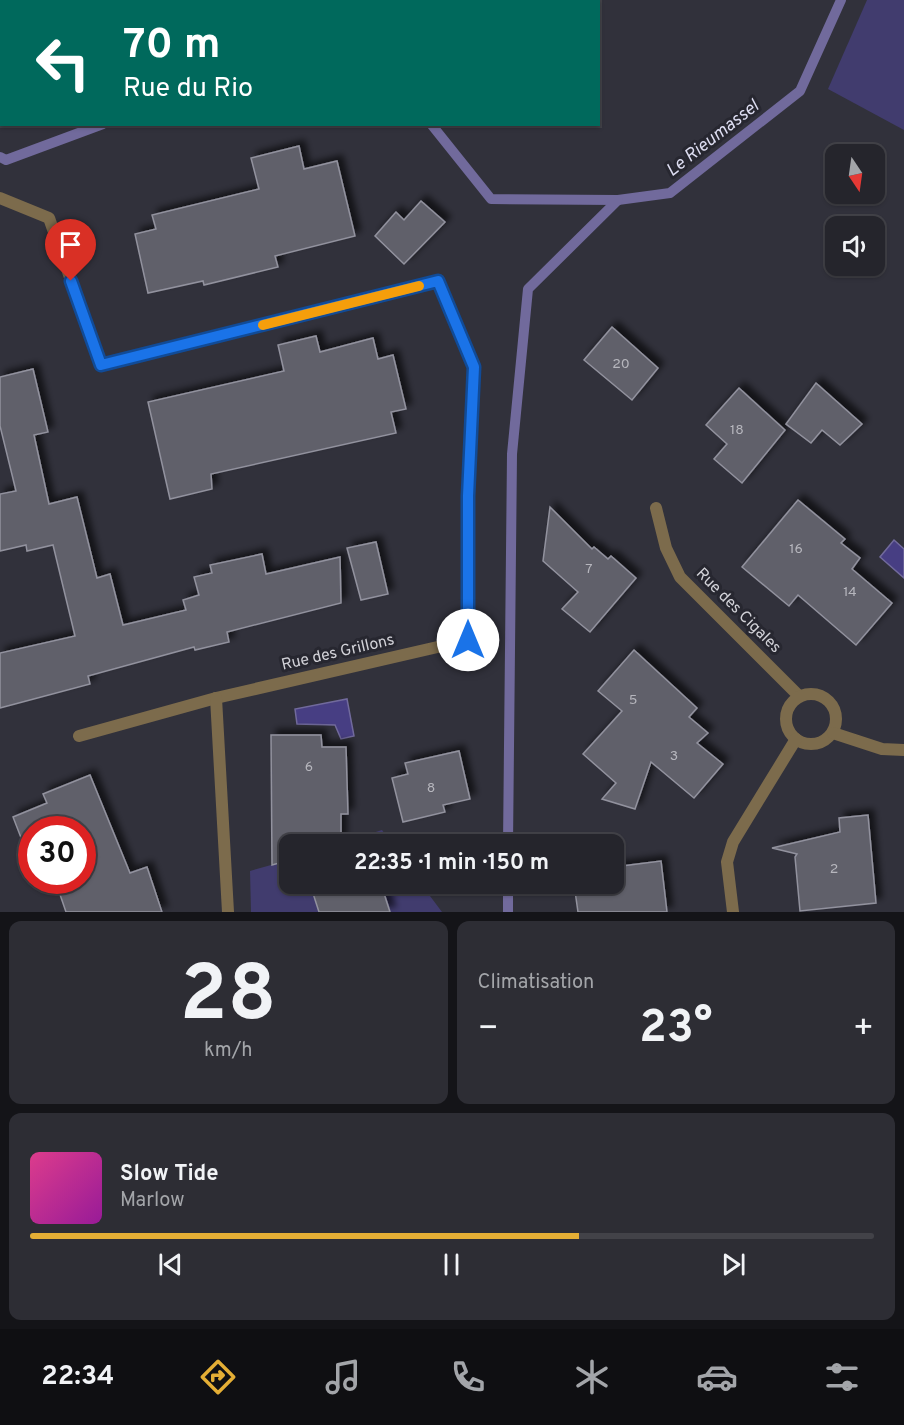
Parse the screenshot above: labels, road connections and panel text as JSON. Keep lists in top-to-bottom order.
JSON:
{
  "streets": {
    "street": ["Rue des Cigales", "Rue des Grillons"]
  },
  "water": ["Le Rieumassel"],
  "house_numbers": [
    "20",
    "18",
    "16",
    "7",
    "14",
    "5",
    "3",
    "6",
    "8",
    "2"
  ],
  "north": "bottom",
  "page": {
    "turn": ["70 m", "Rue du Rio"],
    "limit": "30",
    "trip": "22:35 · 1 min · 150 m",
    "tile": [
      ["28", "km/h"],
      "Climatisation"
    ],
    "heat": ["−", "23°", "+"],
    "song": ["Slow Tide", "Marlow"],
    "tabs": "22:34"
  }
}
